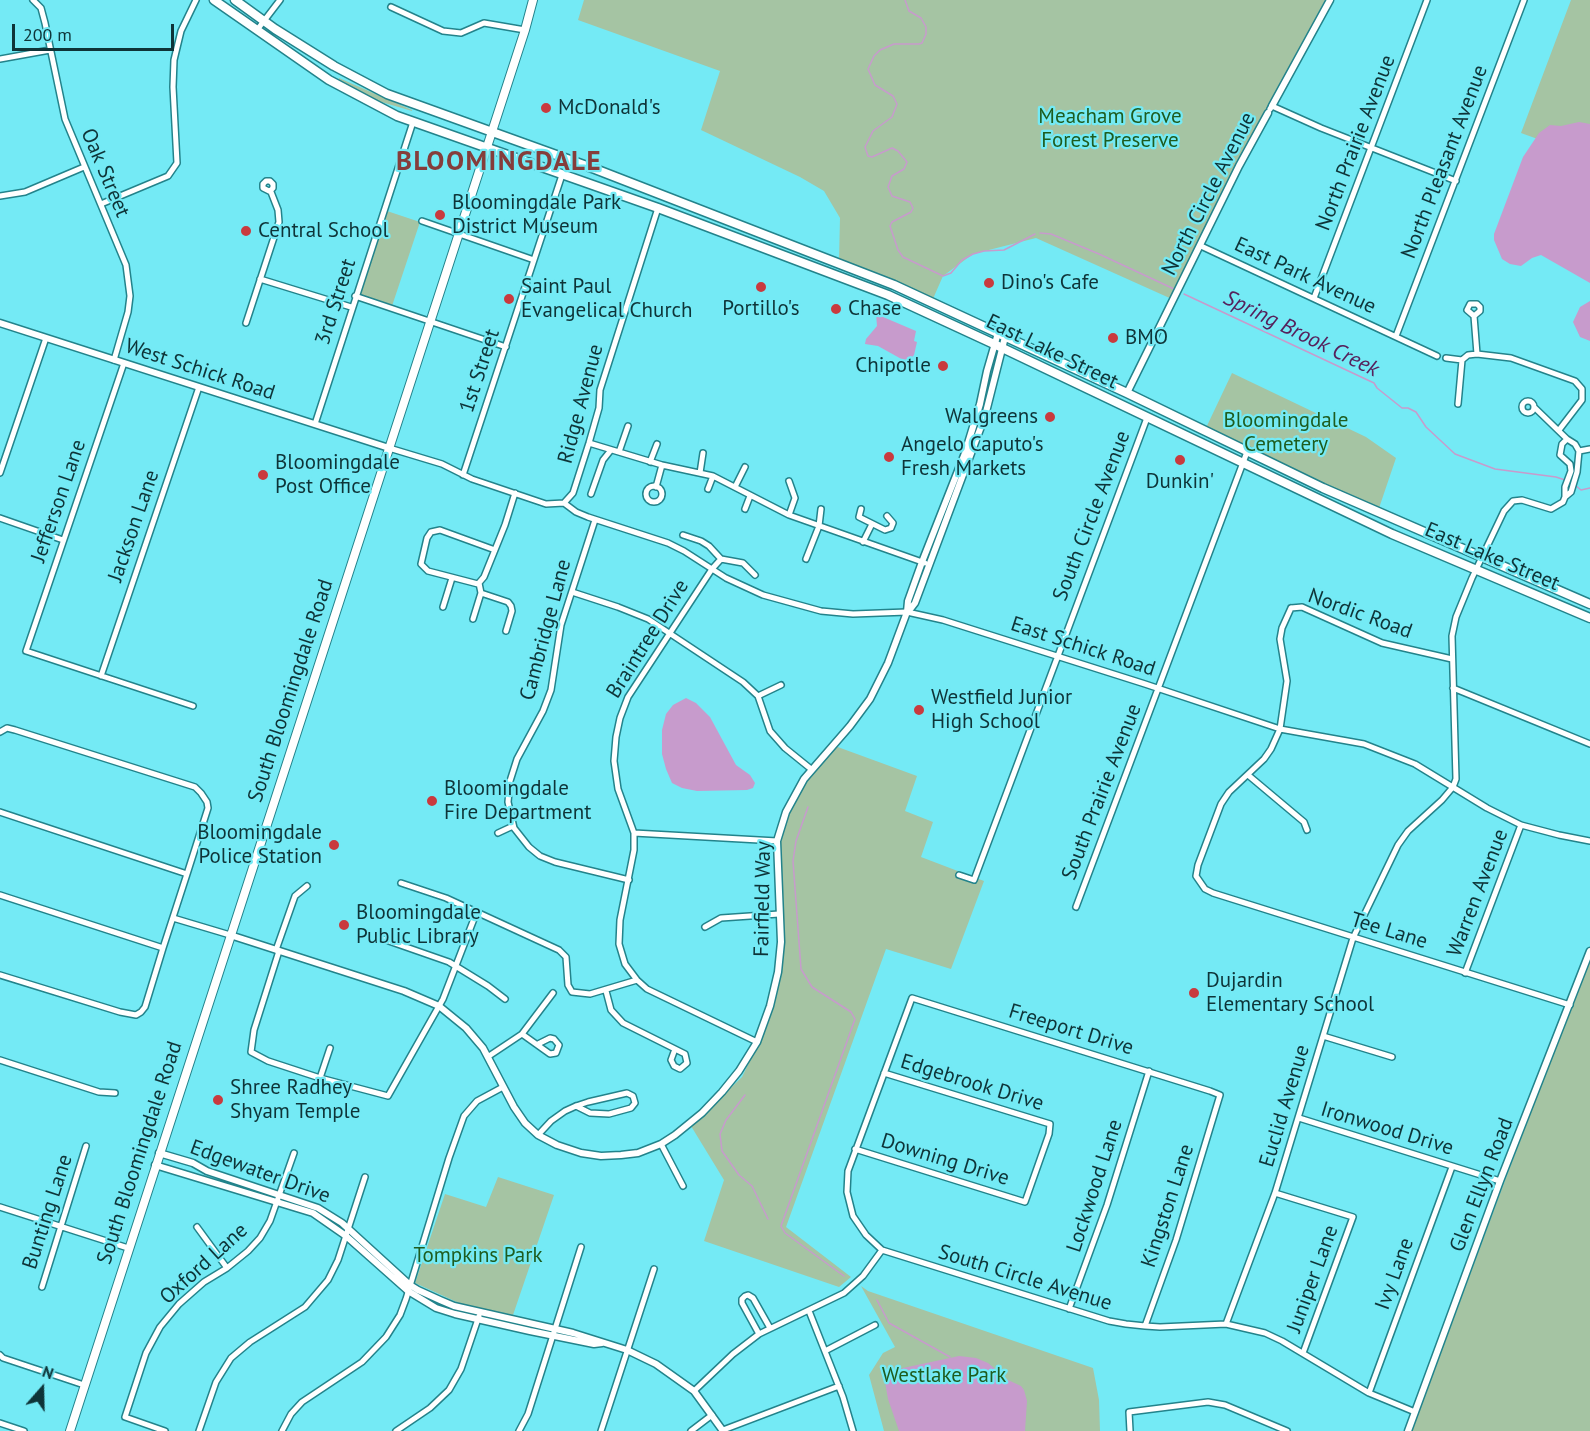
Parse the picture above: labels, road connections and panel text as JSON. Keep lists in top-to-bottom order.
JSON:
{
  "streets": {
    "main road": ["East Lake Street", "South Bloomingdale Road"],
    "street": [
      "North Prairie Avenue",
      "North Pleasant Avenue",
      "Oak Street",
      "North Circle Avenue",
      "East Park Avenue",
      "3rd Street",
      "West Schick Road",
      "1st Street",
      "Ridge Avenue",
      "Jefferson Lane",
      "South Circle Avenue",
      "Jackson Lane",
      "Nordic Road",
      "Cambridge Lane",
      "Braintree Drive",
      "East Schick Road",
      "South Prairie Avenue",
      "Warren Avenue",
      "Fairfield Way",
      "Tee Lane",
      "Freeport Drive",
      "Edgebrook Drive",
      "Euclid Avenue",
      "Ironwood Drive",
      "Downing Drive",
      "Edgewater Drive",
      "Glen Ellyn Road",
      "Lockwood Lane",
      "Kingston Lane",
      "Bunting Lane",
      "Oxford Lane",
      "Ivy Lane",
      "Juniper Lane"
    ]
  },
  "crossings": [
    ["North Prairie Avenue", "East Park Avenue"],
    ["North Pleasant Avenue", "East Park Avenue"],
    ["Oak Street", "West Schick Road"],
    ["North Circle Avenue", "East Park Avenue"],
    ["North Circle Avenue", "East Lake Street"],
    ["3rd Street", "East Lake Street"],
    ["3rd Street", "West Schick Road"],
    ["East Lake Street", "1st Street"],
    ["East Lake Street", "Ridge Avenue"],
    ["East Lake Street", "South Circle Avenue"],
    ["East Lake Street", "South Bloomingdale Road"],
    ["East Lake Street", "South Prairie Avenue"],
    ["East Lake Street", "Fairfield Way"],
    ["West Schick Road", "Jefferson Lane"],
    ["West Schick Road", "Jackson Lane"],
    ["West Schick Road", "South Bloomingdale Road"],
    ["Ridge Avenue", "East Schick Road"],
    ["Jefferson Lane", "Jackson Lane"],
    ["South Circle Avenue", "East Schick Road"],
    ["South Circle Avenue", "Freeport Drive"],
    ["South Circle Avenue", "Edgebrook Drive"],
    ["South Circle Avenue", "Euclid Avenue"],
    ["South Circle Avenue", "Downing Drive"],
    ["South Circle Avenue", "Glen Ellyn Road"],
    ["South Circle Avenue", "Lockwood Lane"],
    ["South Circle Avenue", "Kingston Lane"],
    ["South Circle Avenue", "Ivy Lane"],
    ["South Circle Avenue", "Juniper Lane"],
    ["Nordic Road", "East Schick Road"],
    ["Cambridge Lane", "East Schick Road"],
    ["Braintree Drive", "East Schick Road"],
    ["Braintree Drive", "Fairfield Way"],
    ["East Schick Road", "South Prairie Avenue"],
    ["East Schick Road", "Warren Avenue"],
    ["East Schick Road", "Fairfield Way"],
    ["East Schick Road", "Euclid Avenue"],
    ["South Bloomingdale Road", "Edgewater Drive"],
    ["Warren Avenue", "Tee Lane"],
    ["Tee Lane", "Euclid Avenue"],
    ["Tee Lane", "Glen Ellyn Road"],
    ["Freeport Drive", "Lockwood Lane"],
    ["Freeport Drive", "Kingston Lane"],
    ["Edgebrook Drive", "Downing Drive"],
    ["Euclid Avenue", "Ironwood Drive"],
    ["Euclid Avenue", "Juniper Lane"],
    ["Ironwood Drive", "Glen Ellyn Road"],
    ["Ironwood Drive", "Ivy Lane"],
    ["Edgewater Drive", "Oxford Lane"]
  ],
  "districts": ["BLOOMINGDALE"],
  "water": ["Spring Brook Creek"],
  "parks": [
    "Meacham Grove Forest Preserve",
    "Bloomingdale Cemetery",
    "Tompkins Park",
    "Westlake Park"
  ],
  "places": [
    "McDonald's",
    "Bloomingdale Park District Museum",
    "Central School",
    "Dino's Cafe",
    "Portillo's",
    "Saint Paul Evangelical Church",
    "Chase",
    "BMO",
    "Chipotle",
    "Walgreens",
    "Angelo Caputo's Fresh Markets",
    "Dunkin'",
    "Bloomingdale Post Office",
    "Westfield Junior High School",
    "Bloomingdale Fire Department",
    "Bloomingdale Police Station",
    "Bloomingdale Public Library",
    "Dujardin Elementary School",
    "Shree Radhey Shyam Temple"
  ],
  "scale_bar": "200 m",
  "north": "top"
}
